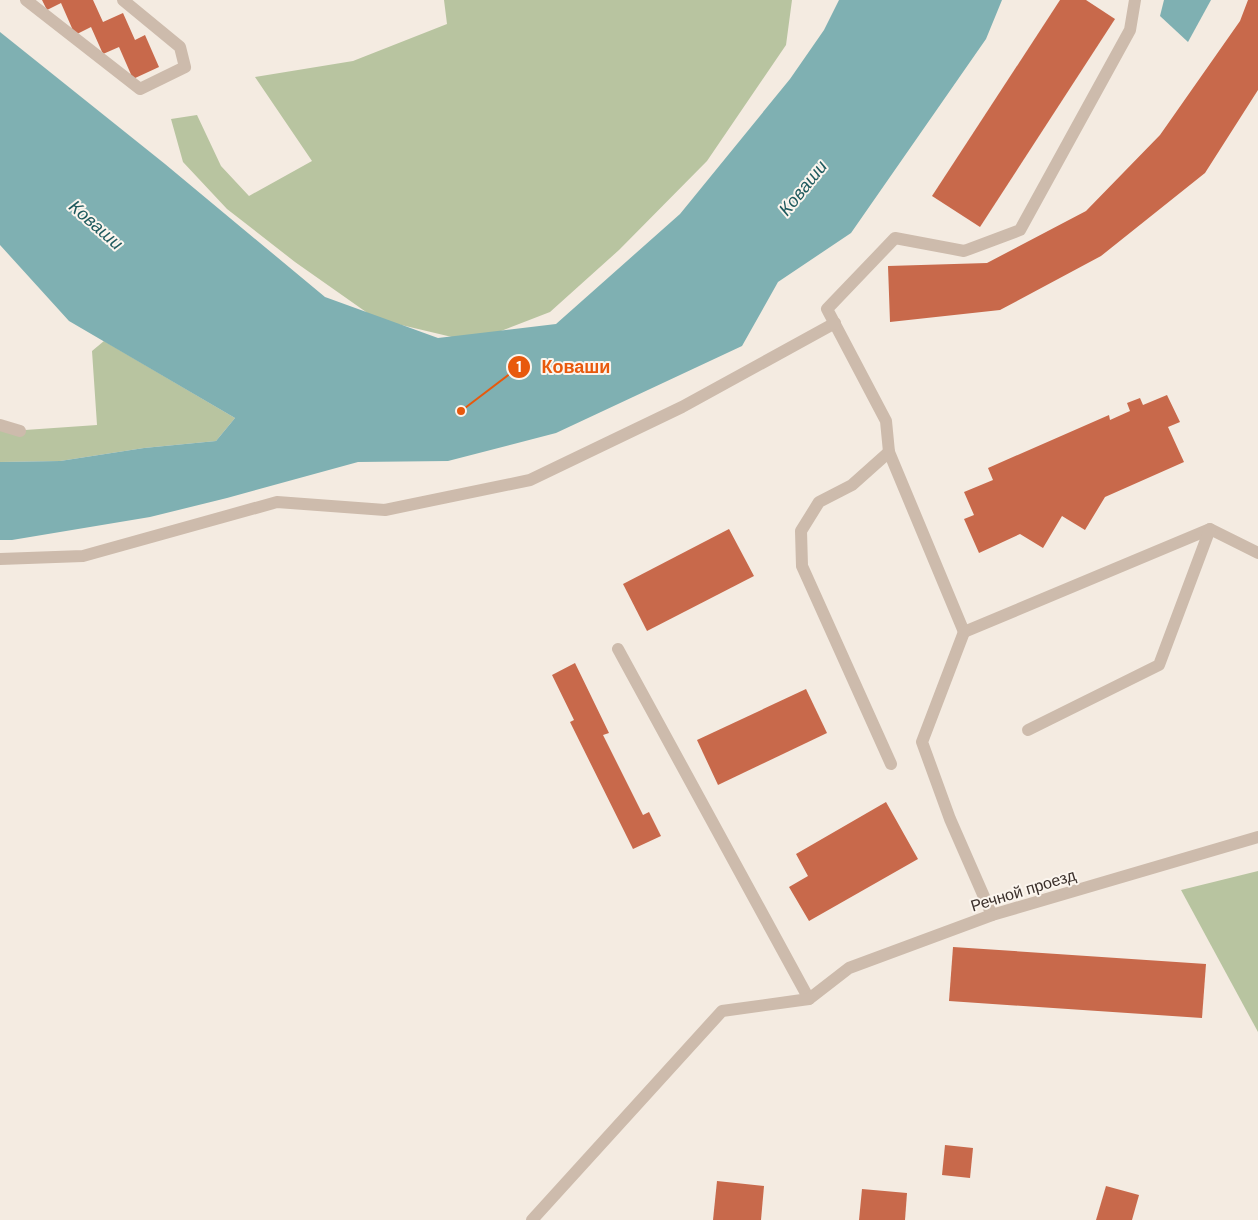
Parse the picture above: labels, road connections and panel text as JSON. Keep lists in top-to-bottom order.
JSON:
{
  "streets": {
    "street": ["Речной проезд"]
  },
  "water": ["Коваши"],
  "places": ["Коваши"]
}
